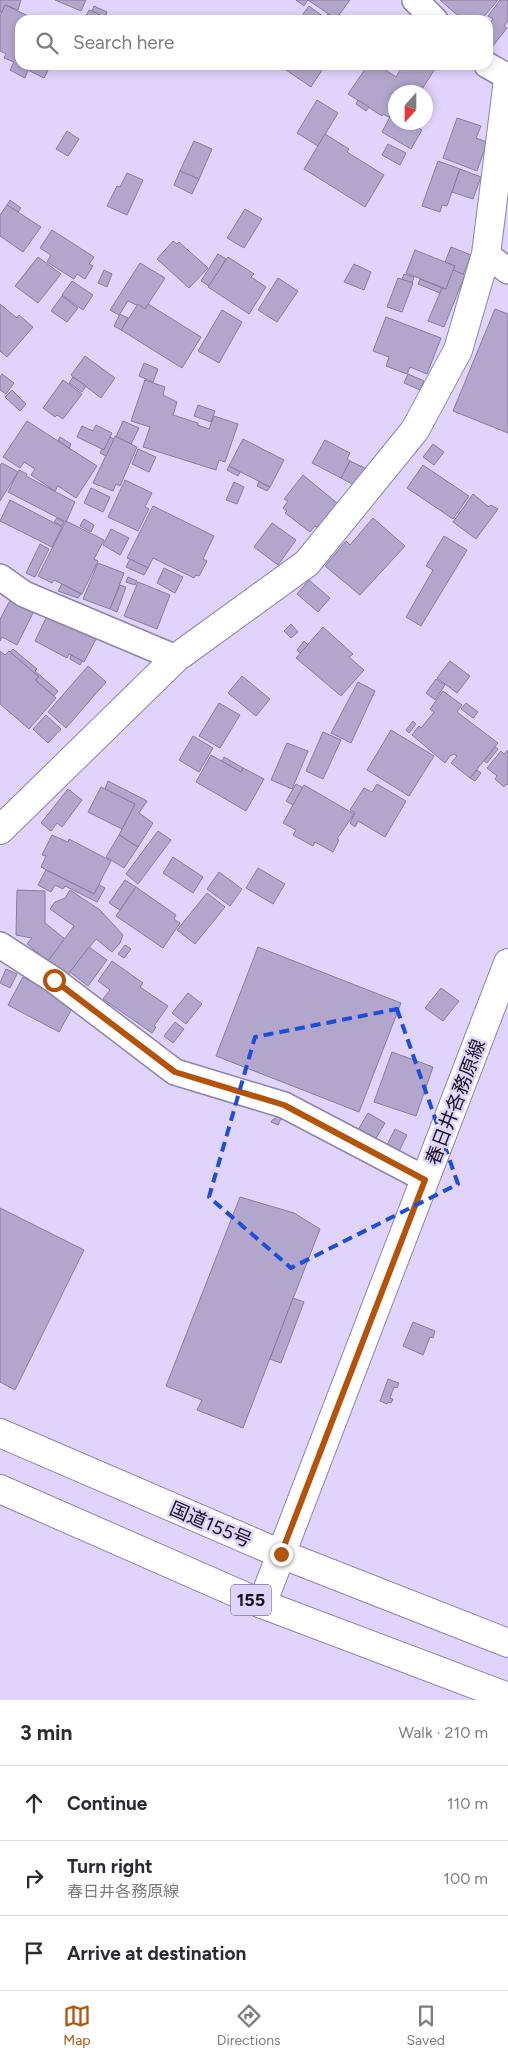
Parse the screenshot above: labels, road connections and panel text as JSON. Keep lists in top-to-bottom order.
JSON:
{
  "streets": {
    "main road": ["春日井各務原線", "国道155号", "155"]
  },
  "crossings": [
    ["春日井各務原線", "国道155号"],
    ["春日井各務原線", "155"]
  ],
  "north": "bottom",
  "page": {
    "search": "Search here",
    "heading": ["3 min", "Walk · 210 m"],
    "list": [
      ["Continue", "110 m"],
      ["Turn right", "春日井各務原線", "100 m"],
      "Arrive at destination"
    ],
    "nav": ["Map", "Directions", "Saved"]
  }
}
